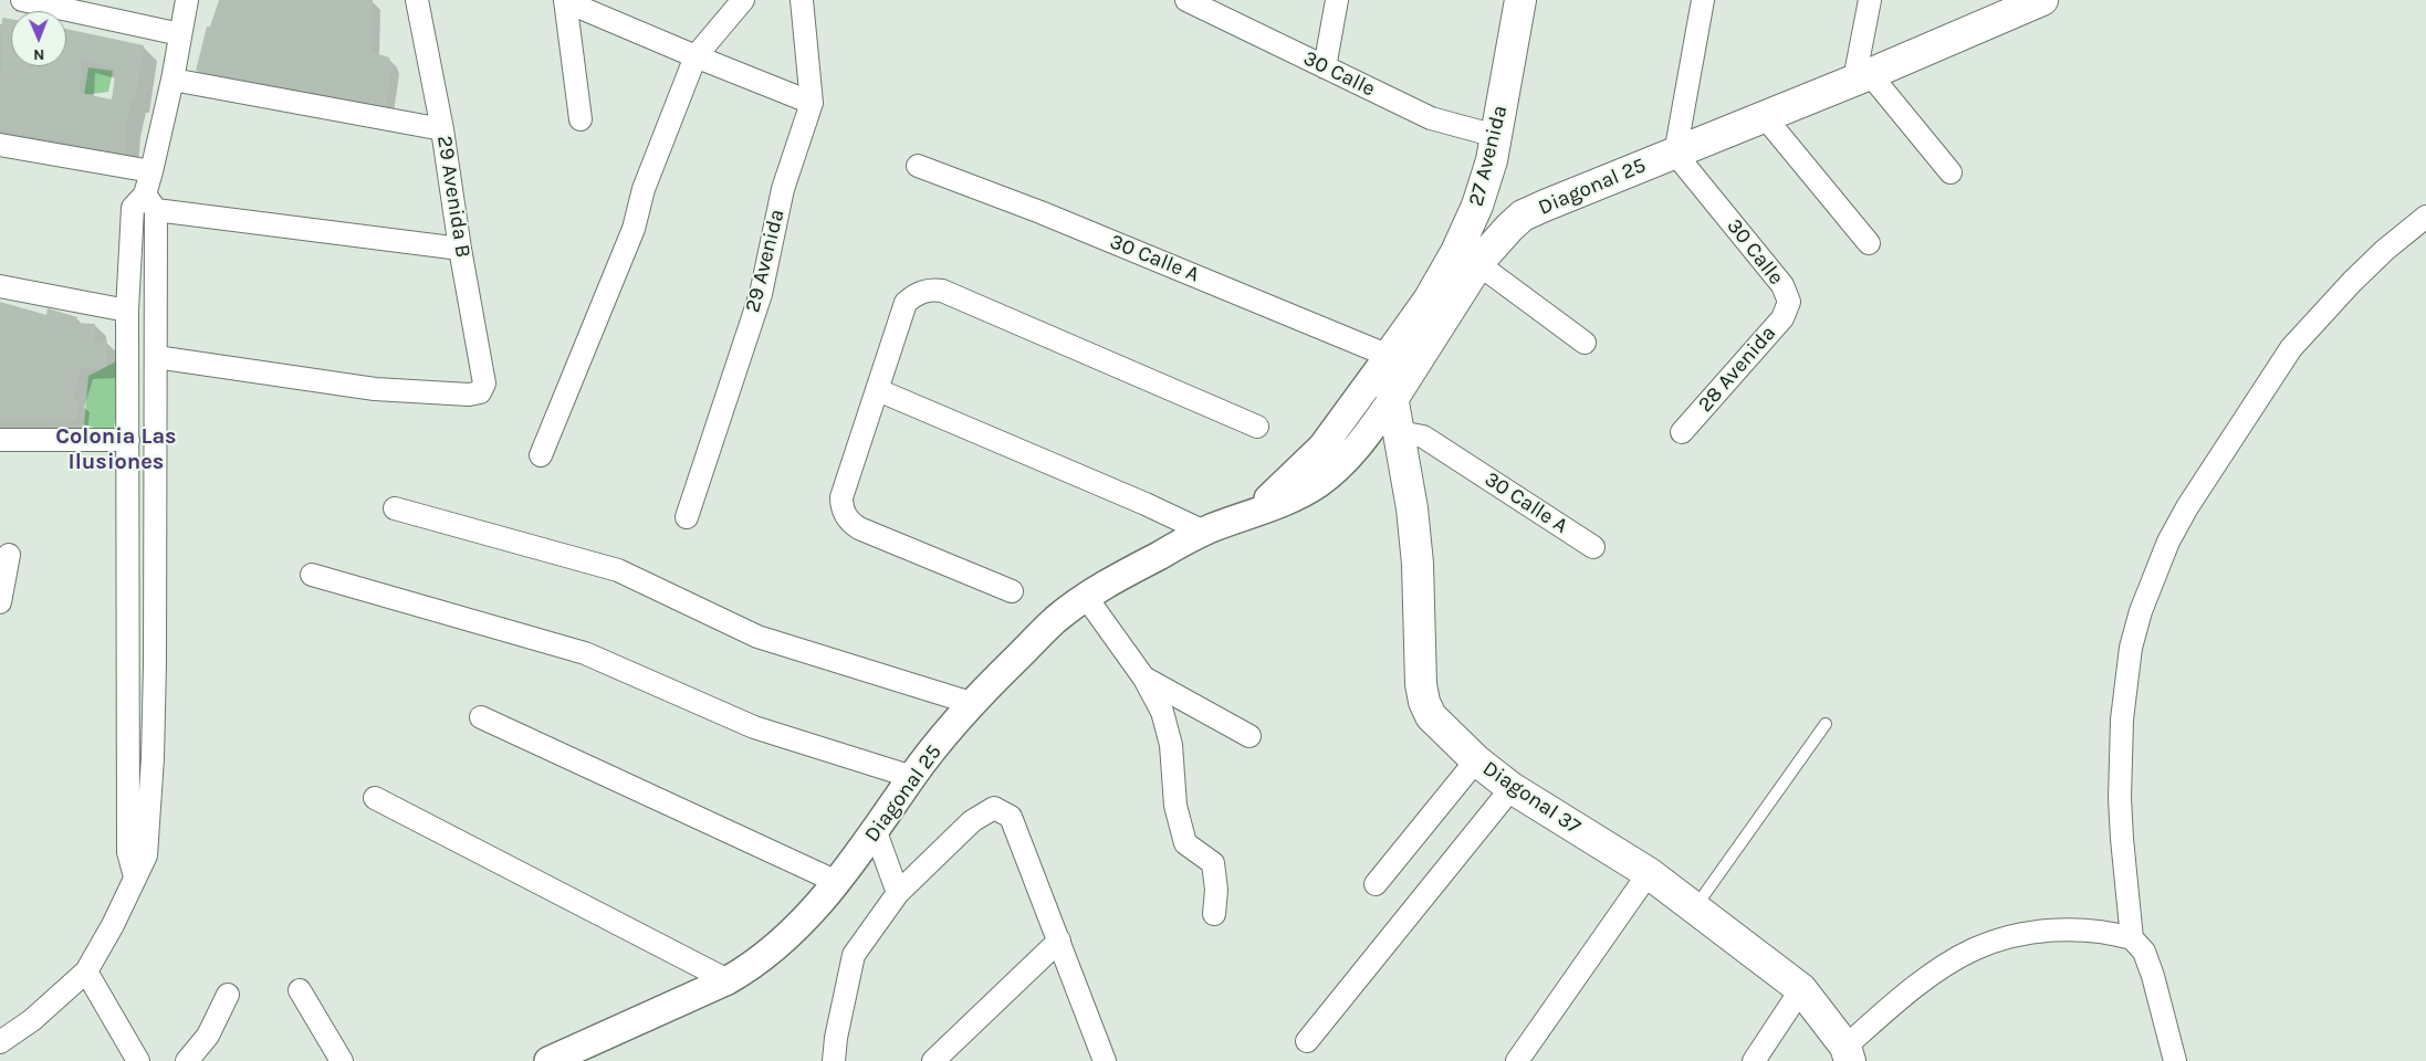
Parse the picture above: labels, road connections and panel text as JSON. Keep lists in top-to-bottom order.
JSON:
{
  "streets": {
    "main road": ["27 Avenida", "Diagonal 25", "Diagonal 37"],
    "street": [
      "30 Calle",
      "29 Avenida B",
      "30 Calle A",
      "29 Avenida",
      "28 Avenida"
    ]
  },
  "crossings": [
    ["30 Calle", "27 Avenida"],
    ["30 Calle", "Diagonal 25"],
    ["30 Calle", "28 Avenida"],
    ["27 Avenida", "Diagonal 25"],
    ["27 Avenida", "30 Calle A"],
    ["27 Avenida", "Diagonal 37"],
    ["Diagonal 25", "30 Calle A"],
    ["Diagonal 25", "Diagonal 37"],
    ["30 Calle A", "Diagonal 37"]
  ],
  "districts": ["Colonia Las Ilusiones"],
  "north": "bottom"
}
